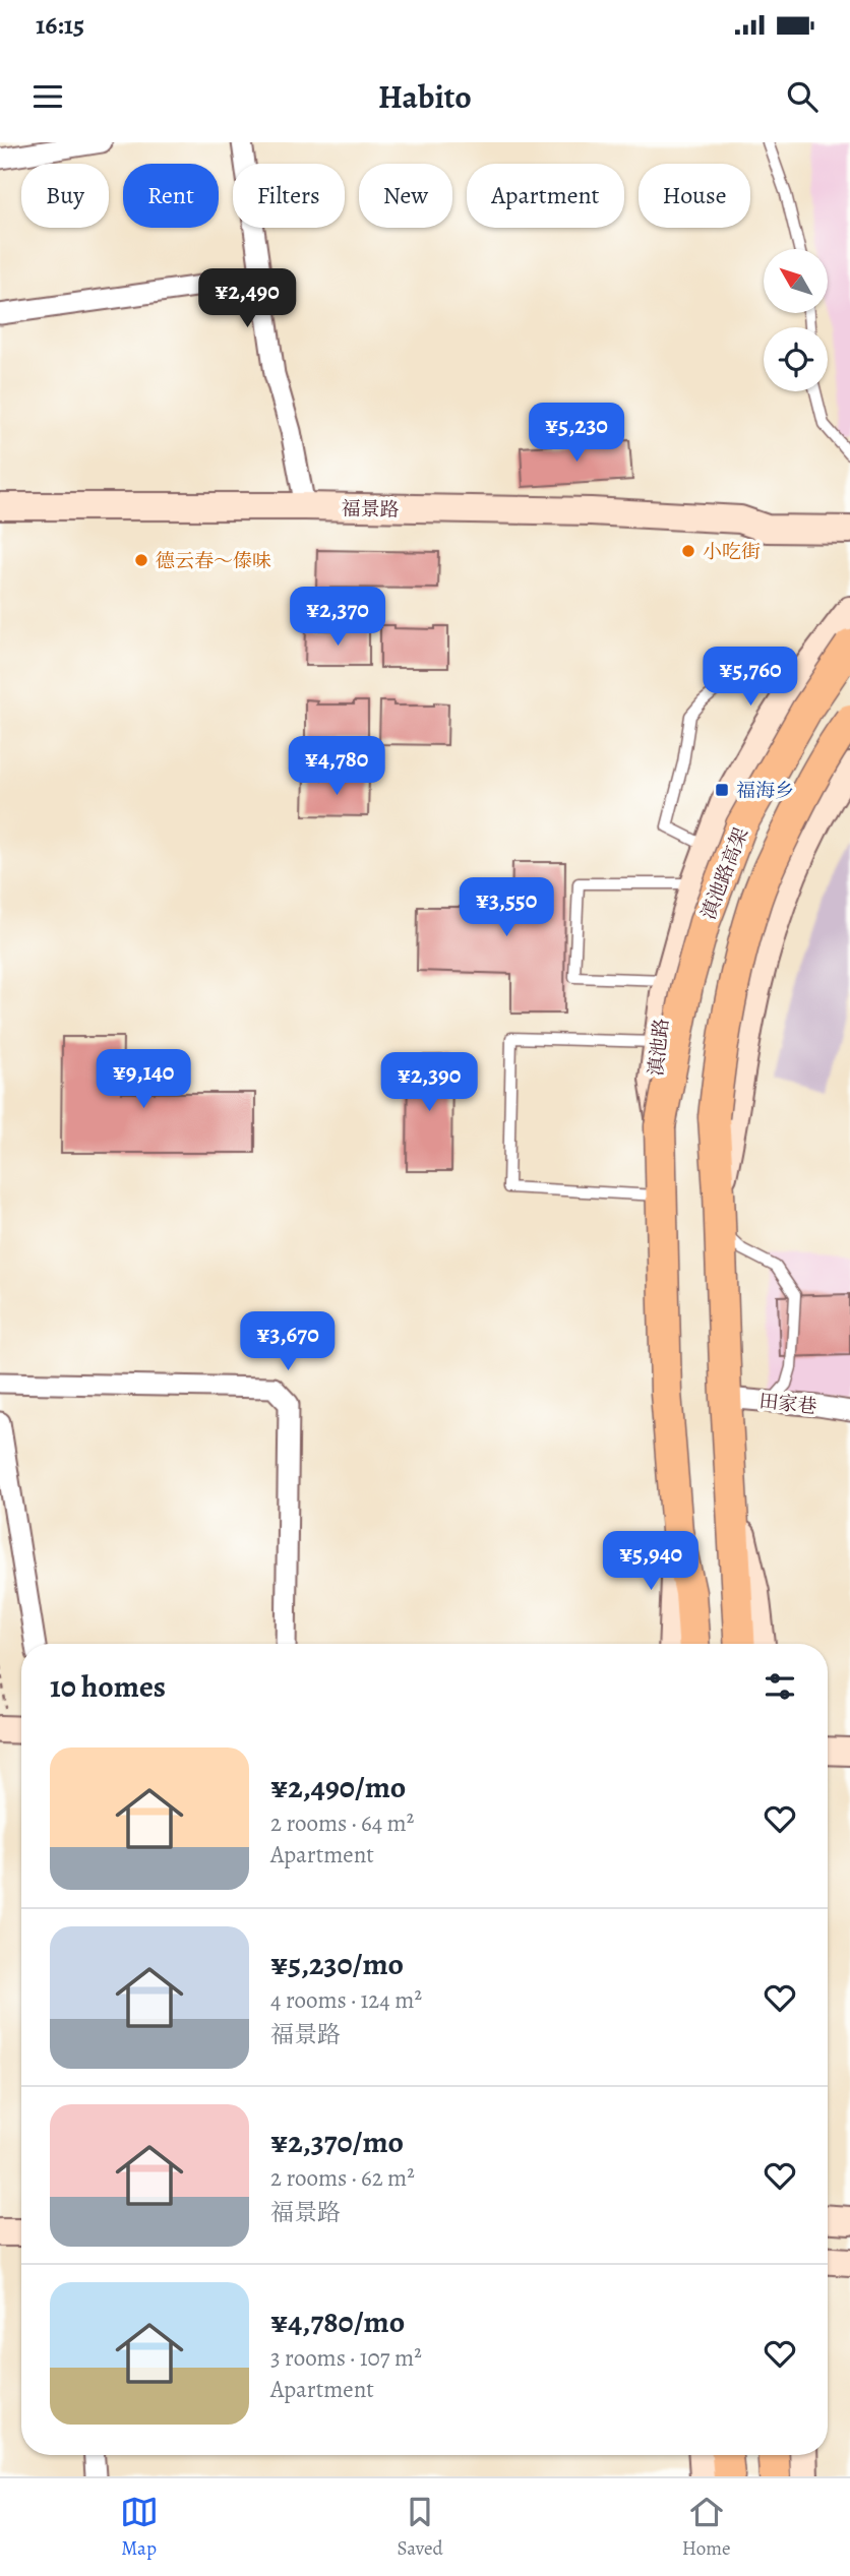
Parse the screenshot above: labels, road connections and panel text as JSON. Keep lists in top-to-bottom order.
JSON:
{
  "streets": {
    "main road": ["滇池路高架", "滇池路"],
    "street": ["福景路", "田家巷"]
  },
  "crossings": [
    ["滇池路高架", "滇池路"]
  ],
  "places": {
    "other": ["小吃街", "德云春～傣味"],
    "transit": ["福海乡"]
  },
  "north": "top left",
  "page": {
    "status": "16:15",
    "header": "Habito",
    "chip": [
      "Buy",
      "Rent",
      "Filters",
      "New",
      "Apartment",
      "House"
    ],
    "price": [
      "¥2,490",
      "¥5,230",
      "¥2,370",
      "¥5,760",
      "¥4,780",
      "¥3,550",
      "¥9,140",
      "¥2,390",
      "¥3,670",
      "¥5,940"
    ],
    "heading": "10 homes",
    "list": [
      {
        "name": "¥2,490/mo",
        "note": "2 rooms · 64 m² · Apartment"
      },
      {
        "name": "¥5,230/mo",
        "note": "4 rooms · 124 m² · 福景路"
      },
      {
        "name": "¥2,370/mo",
        "note": "2 rooms · 62 m² · 福景路"
      },
      {
        "name": "¥4,780/mo",
        "note": "3 rooms · 107 m² · Apartment"
      }
    ],
    "tabs": ["Map", "Saved", "Home"]
  }
}
